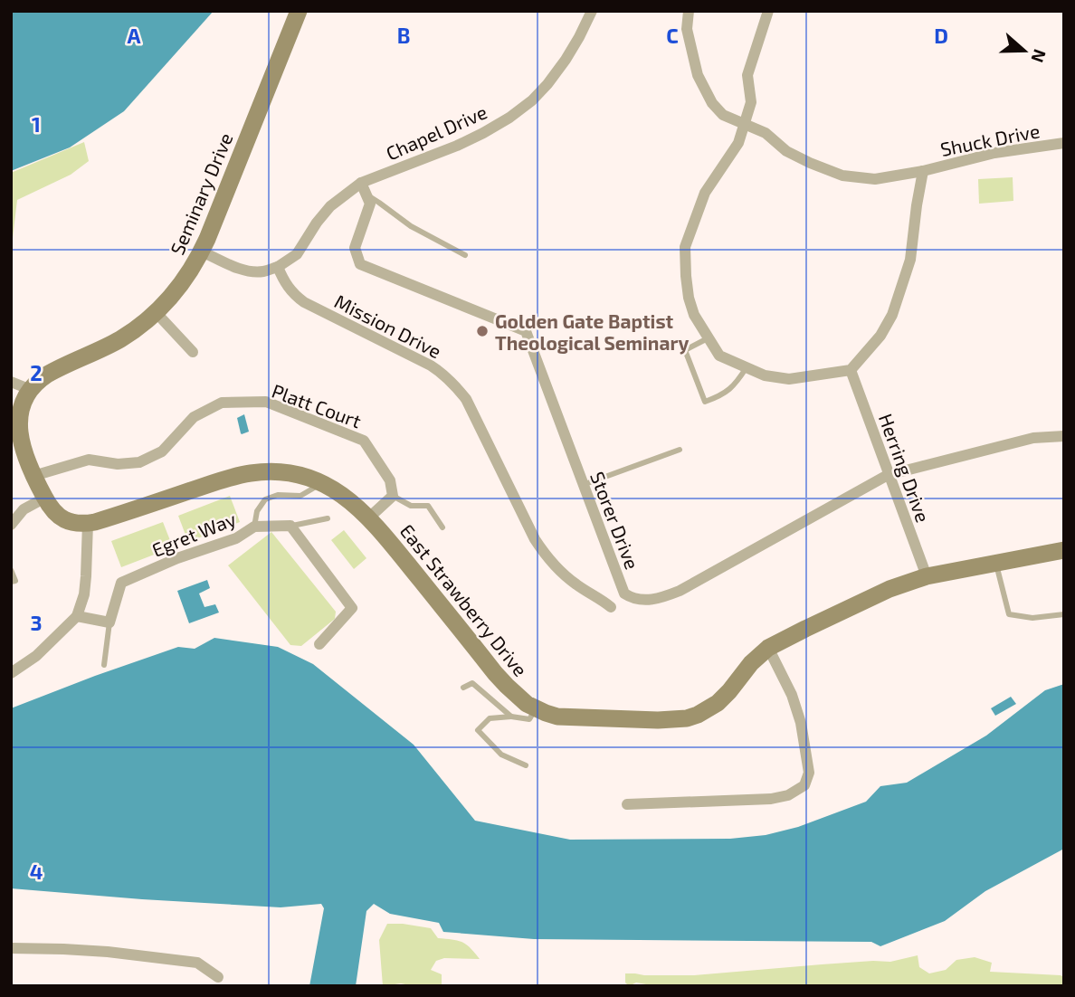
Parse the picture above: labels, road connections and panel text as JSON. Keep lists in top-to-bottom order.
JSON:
{
  "streets": {
    "street": [
      "Chapel Drive",
      "Shuck Drive",
      "Seminary Drive",
      "Mission Drive",
      "Platt Court",
      "Herring Drive",
      "Storer Drive",
      "Egret Way",
      "East Strawberry Drive"
    ]
  },
  "crossings": [
    ["Chapel Drive", "Mission Drive"],
    ["Herring Drive", "Storer Drive"],
    ["Herring Drive", "East Strawberry Drive"]
  ],
  "places": ["Golden Gate Baptist Theological Seminary"],
  "north": "right",
  "grid": {
    "columns": [
      "A",
      "B",
      "C",
      "D"
    ],
    "rows": [
      "1",
      "2",
      "3",
      "4"
    ]
  }
}
